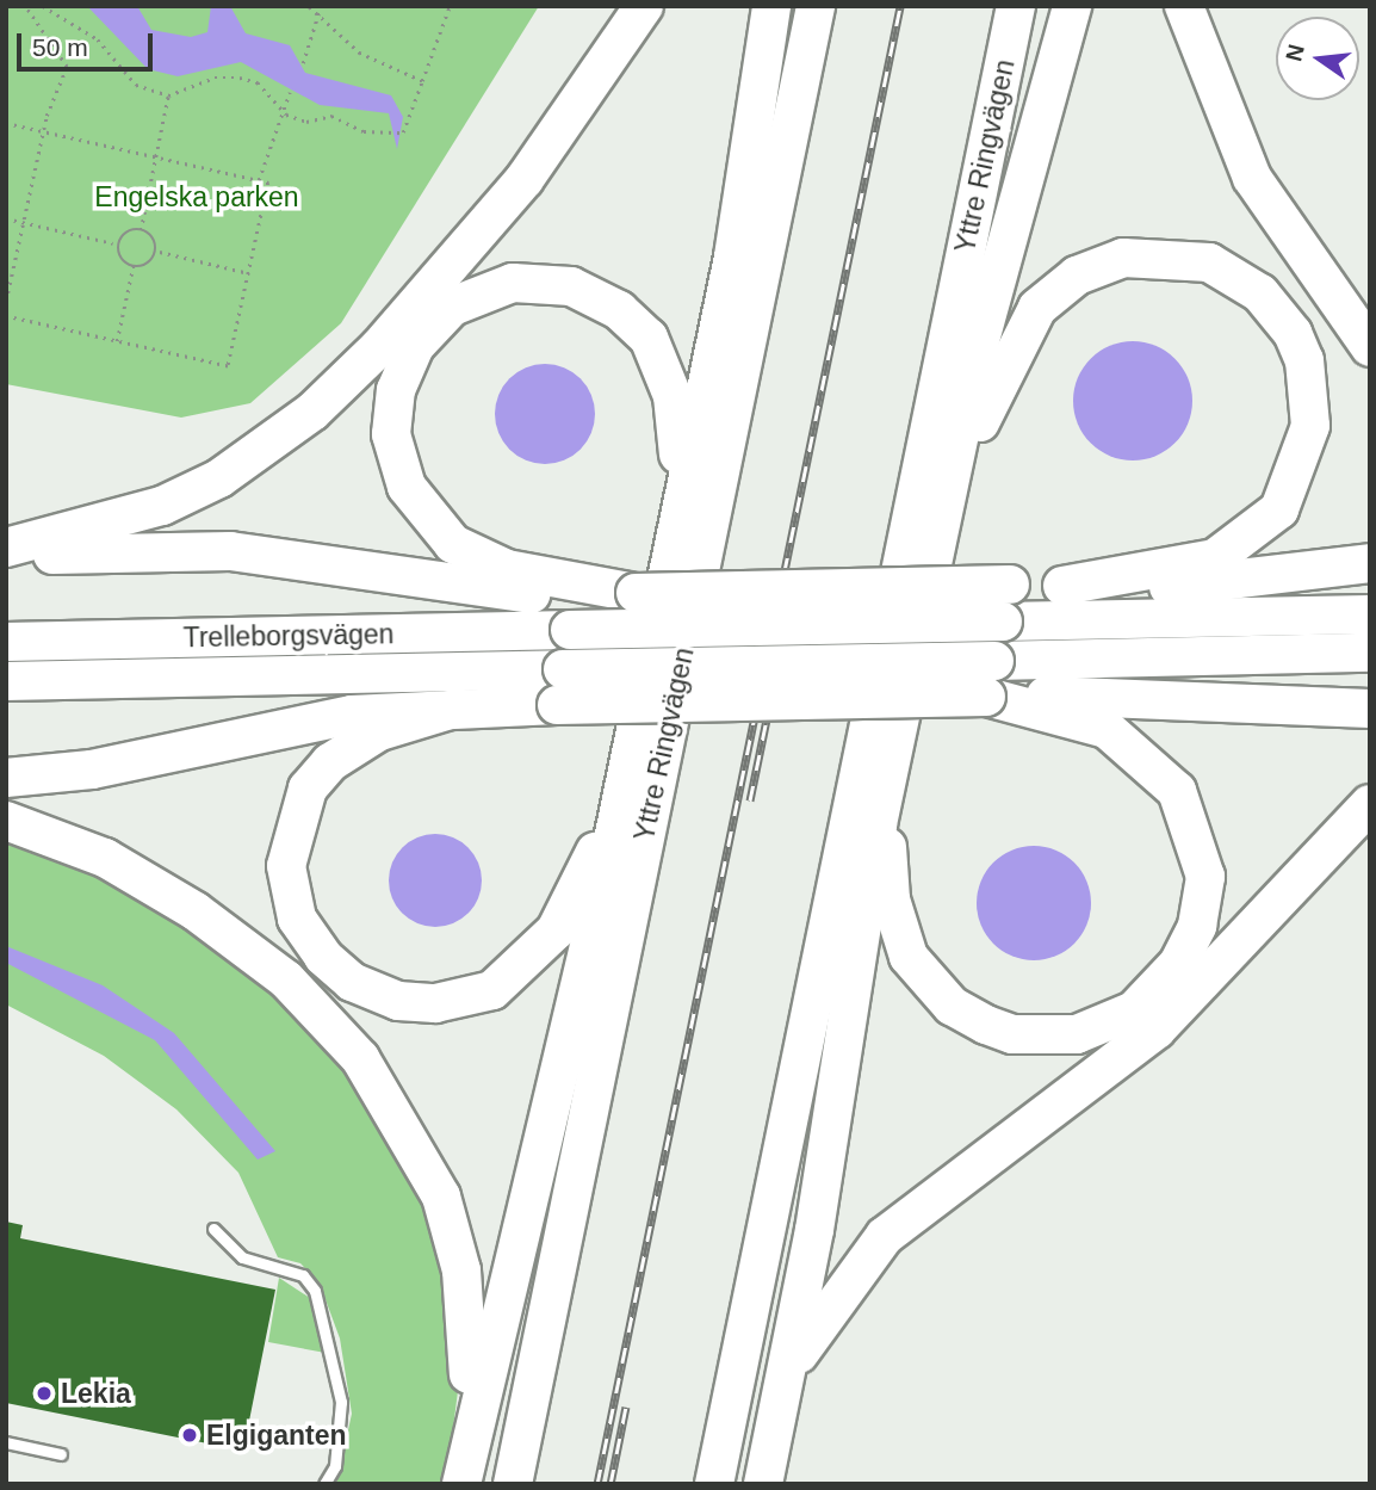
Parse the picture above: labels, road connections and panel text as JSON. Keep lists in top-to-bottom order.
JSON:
{
  "streets": {
    "highway": ["Yttre Ringvägen", "Trelleborgsvägen"]
  },
  "parks": ["Engelska parken"],
  "places": ["Lekia", "Elgiganten"],
  "scale_bar": "50 m",
  "north": "left"
}
